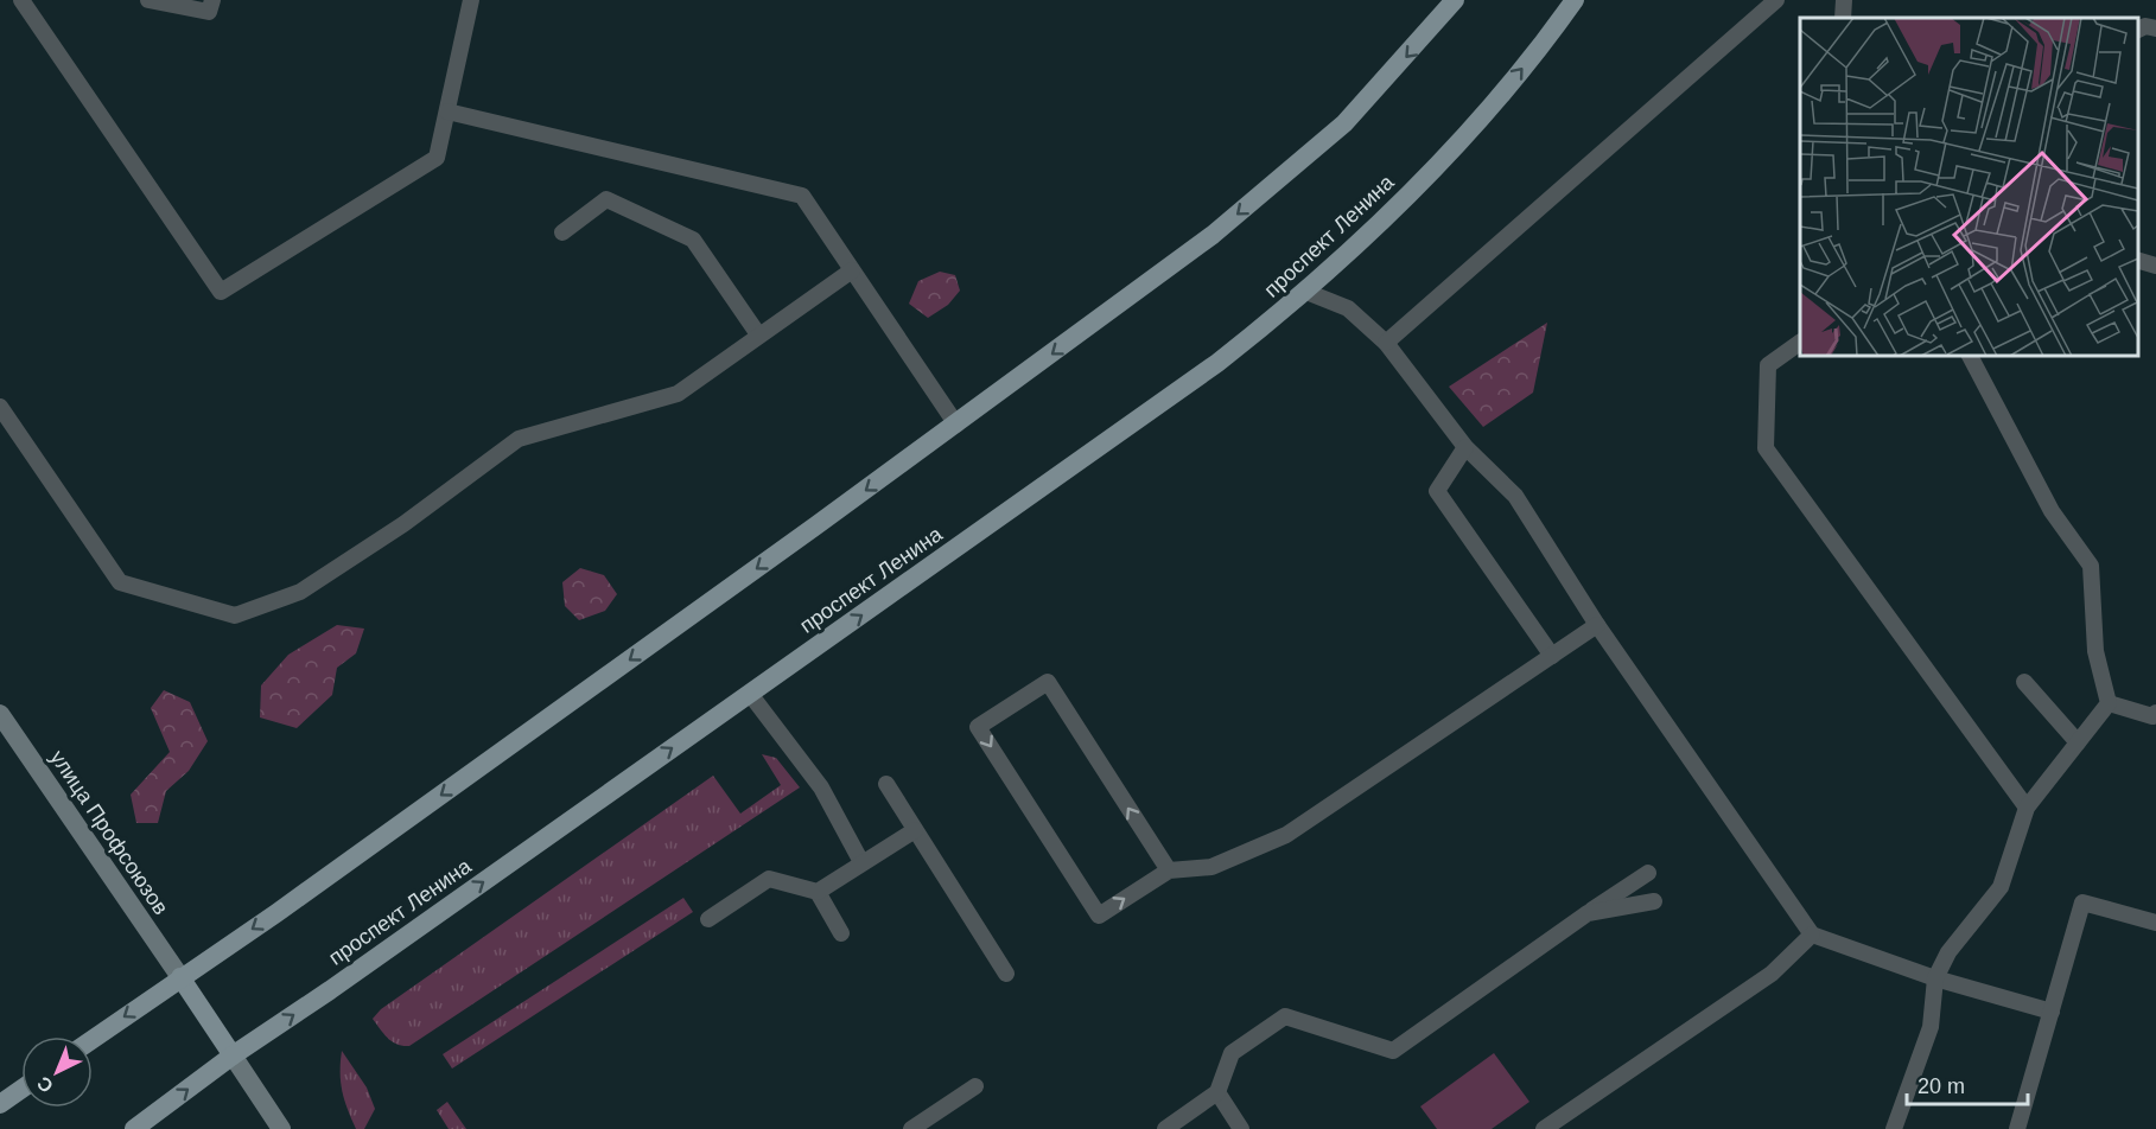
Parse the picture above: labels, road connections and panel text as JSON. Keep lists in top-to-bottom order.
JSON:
{
  "streets": {
    "main road": ["проспект Ленина", "улица Профсоюзов"]
  },
  "scale_bar": "20 m",
  "north": "bottom left"
}
